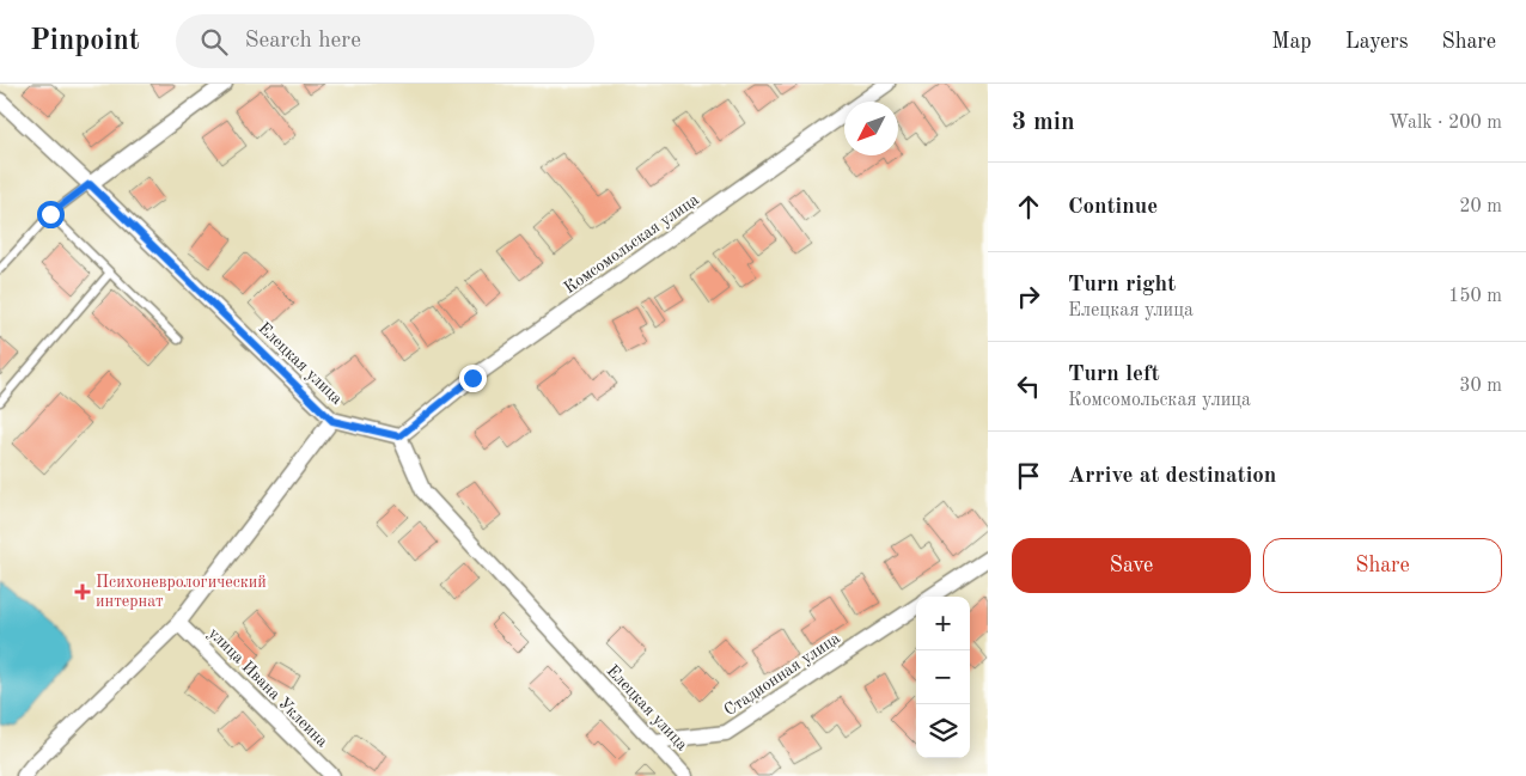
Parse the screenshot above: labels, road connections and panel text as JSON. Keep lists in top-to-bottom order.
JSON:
{
  "streets": {
    "street": [
      "Комсомольская улица",
      "Елецкая улица",
      "Стадионная улица",
      "улица Ивана Уклеина"
    ]
  },
  "crossings": [
    ["Комсомольская улица", "Елецкая улица"],
    ["Елецкая улица", "Стадионная улица"]
  ],
  "places": {
    "health": ["Психоневрологический интернат"]
  },
  "north": "bottom left",
  "page": {
    "header": "Pinpoint",
    "search": "Search here",
    "nav": ["Map", "Layers", "Share"],
    "heading": ["3 min", "Walk · 200 m"],
    "list": [
      ["Continue", "20 m"],
      ["Turn right", "Елецкая улица", "150 m"],
      ["Turn left", "Комсомольская улица", "30 m"],
      "Arrive at destination"
    ],
    "buttons": ["Save", "Share"],
    "map_buttons": ["+", "−"]
  }
}
